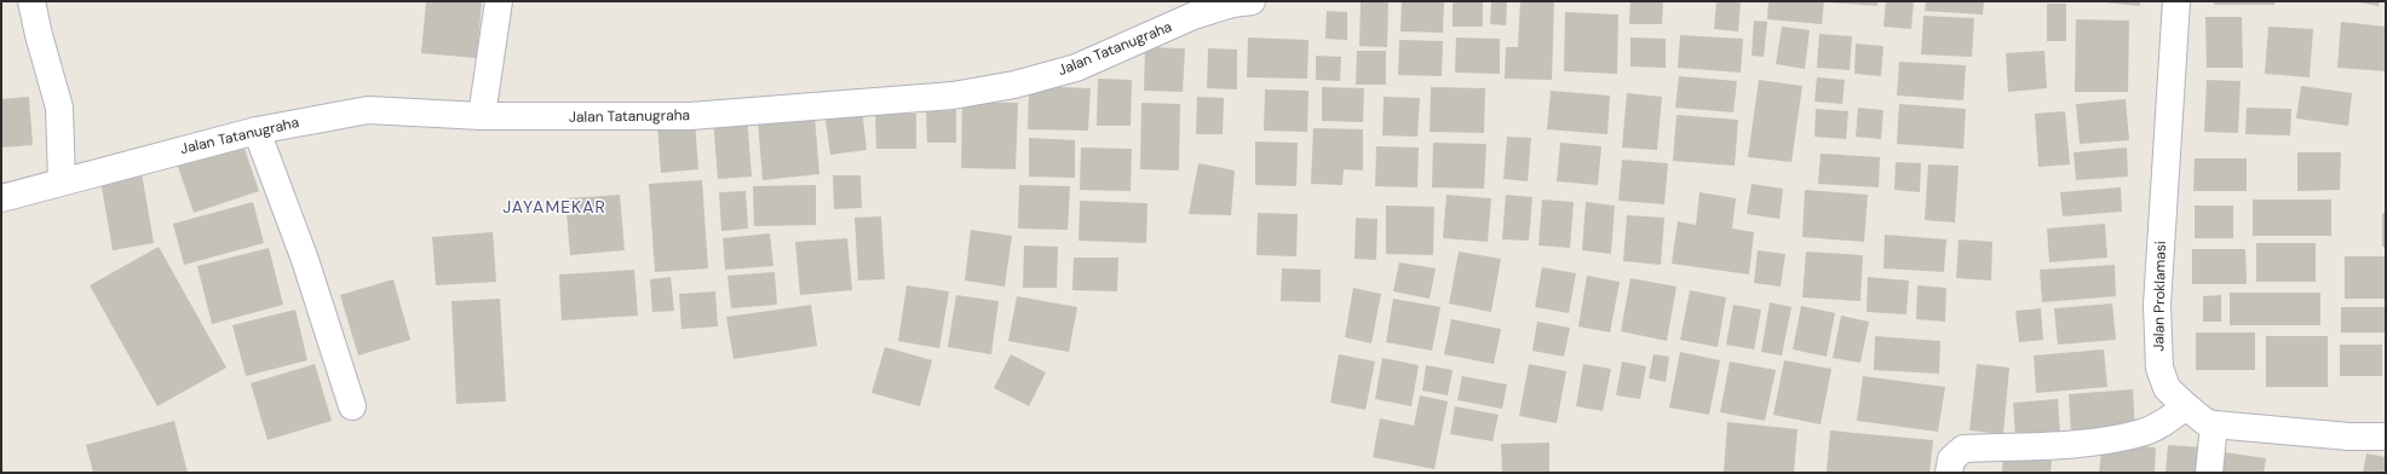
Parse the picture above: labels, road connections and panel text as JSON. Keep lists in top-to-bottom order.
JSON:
{
  "streets": {
    "street": ["Jalan Tatanugraha", "Jalan Proklamasi"]
  },
  "districts": ["JAYAMEKAR"]
}
